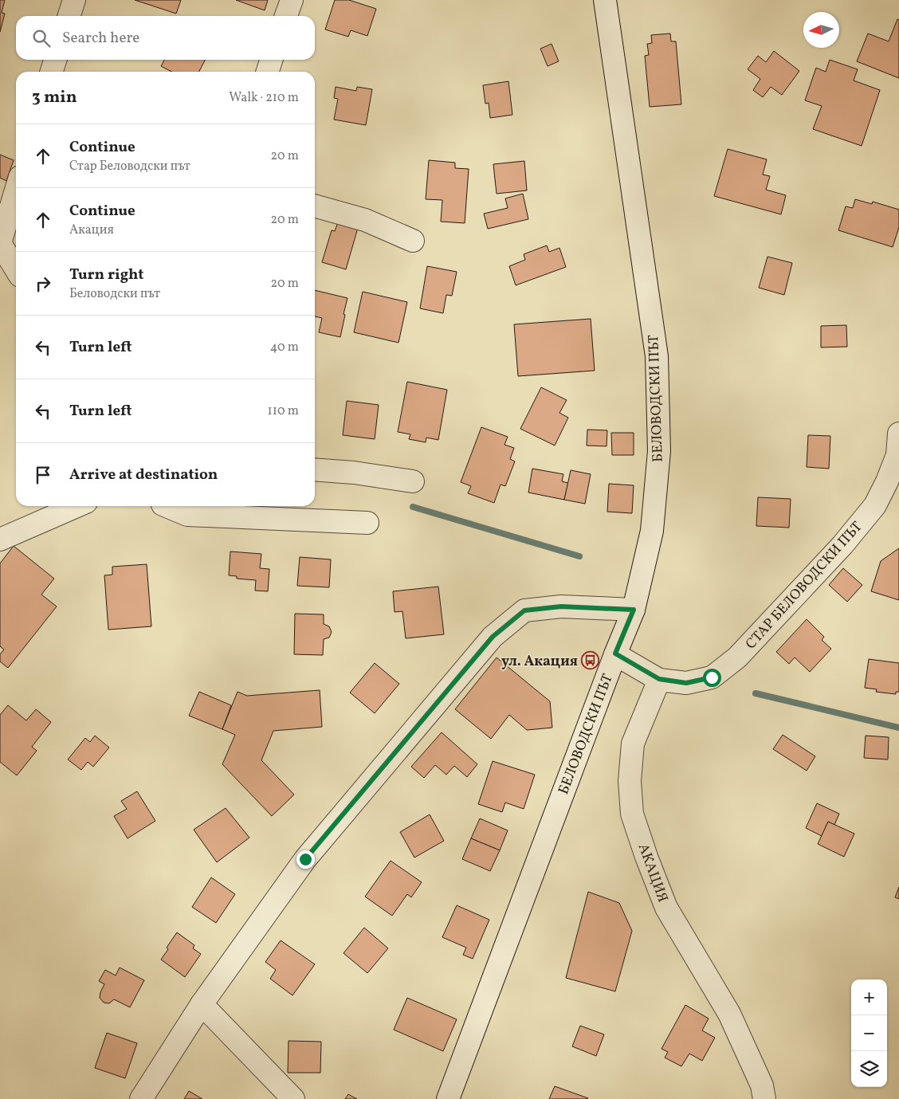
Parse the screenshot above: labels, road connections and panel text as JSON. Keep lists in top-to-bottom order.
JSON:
{
  "streets": {
    "street": ["БЕЛОВОДСКИ ПЪТ", "СТАР БЕЛОВОДСКИ ПЪТ", "АКАЦИЯ"]
  },
  "crossings": [
    ["СТАР БЕЛОВОДСКИ ПЪТ", "АКАЦИЯ"]
  ],
  "places": {
    "bus stop": ["ул. Акация"]
  },
  "north": "left",
  "page": {
    "search": "Search here",
    "heading": ["3 min", "Walk · 210 m"],
    "list": [
      ["Continue", "Стар Беловодски път", "20 m"],
      ["Continue", "Акация", "20 m"],
      ["Turn right", "Беловодски път", "20 m"],
      ["Turn left", "40 m"],
      ["Turn left", "110 m"],
      "Arrive at destination"
    ],
    "map_buttons": ["+", "−"]
  }
}
